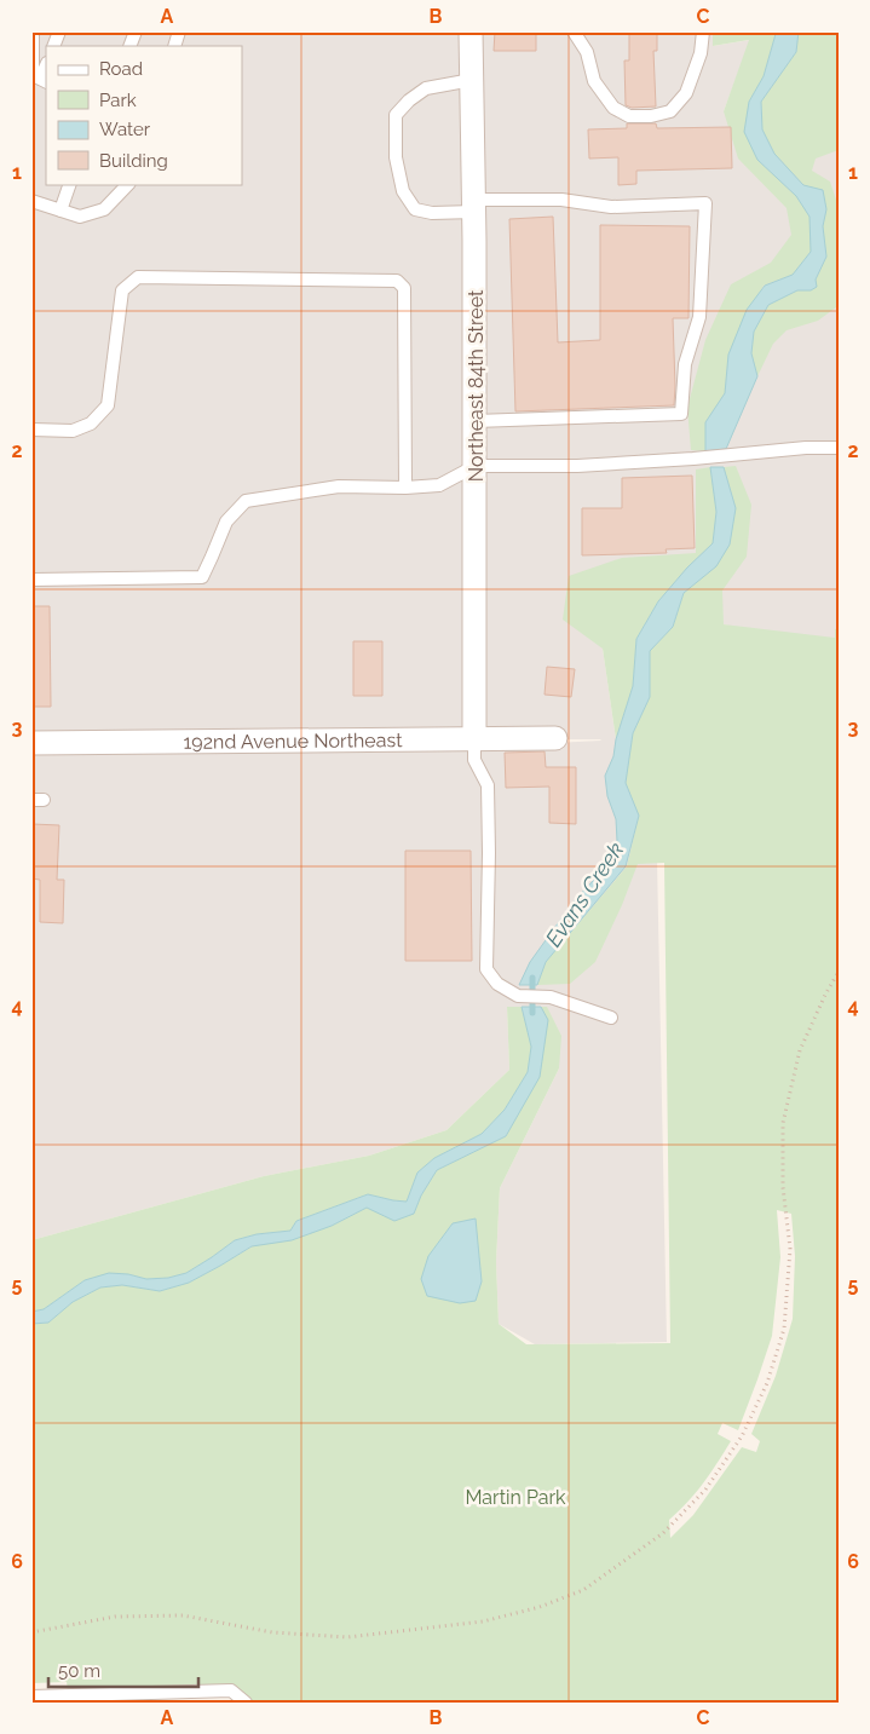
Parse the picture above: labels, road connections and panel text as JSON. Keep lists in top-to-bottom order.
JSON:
{
  "streets": {
    "street": ["Northeast 84th Street", "192nd Avenue Northeast"]
  },
  "crossings": [
    ["Northeast 84th Street", "192nd Avenue Northeast"]
  ],
  "water": ["Evans Creek"],
  "parks": ["Martin Park"],
  "legend": [
    "Road",
    "Park",
    "Water",
    "Building"
  ],
  "scale_bar": "50 m",
  "grid": {
    "columns": ["A", "B", "C"],
    "rows": [
      "1",
      "2",
      "3",
      "4",
      "5",
      "6"
    ]
  }
}
